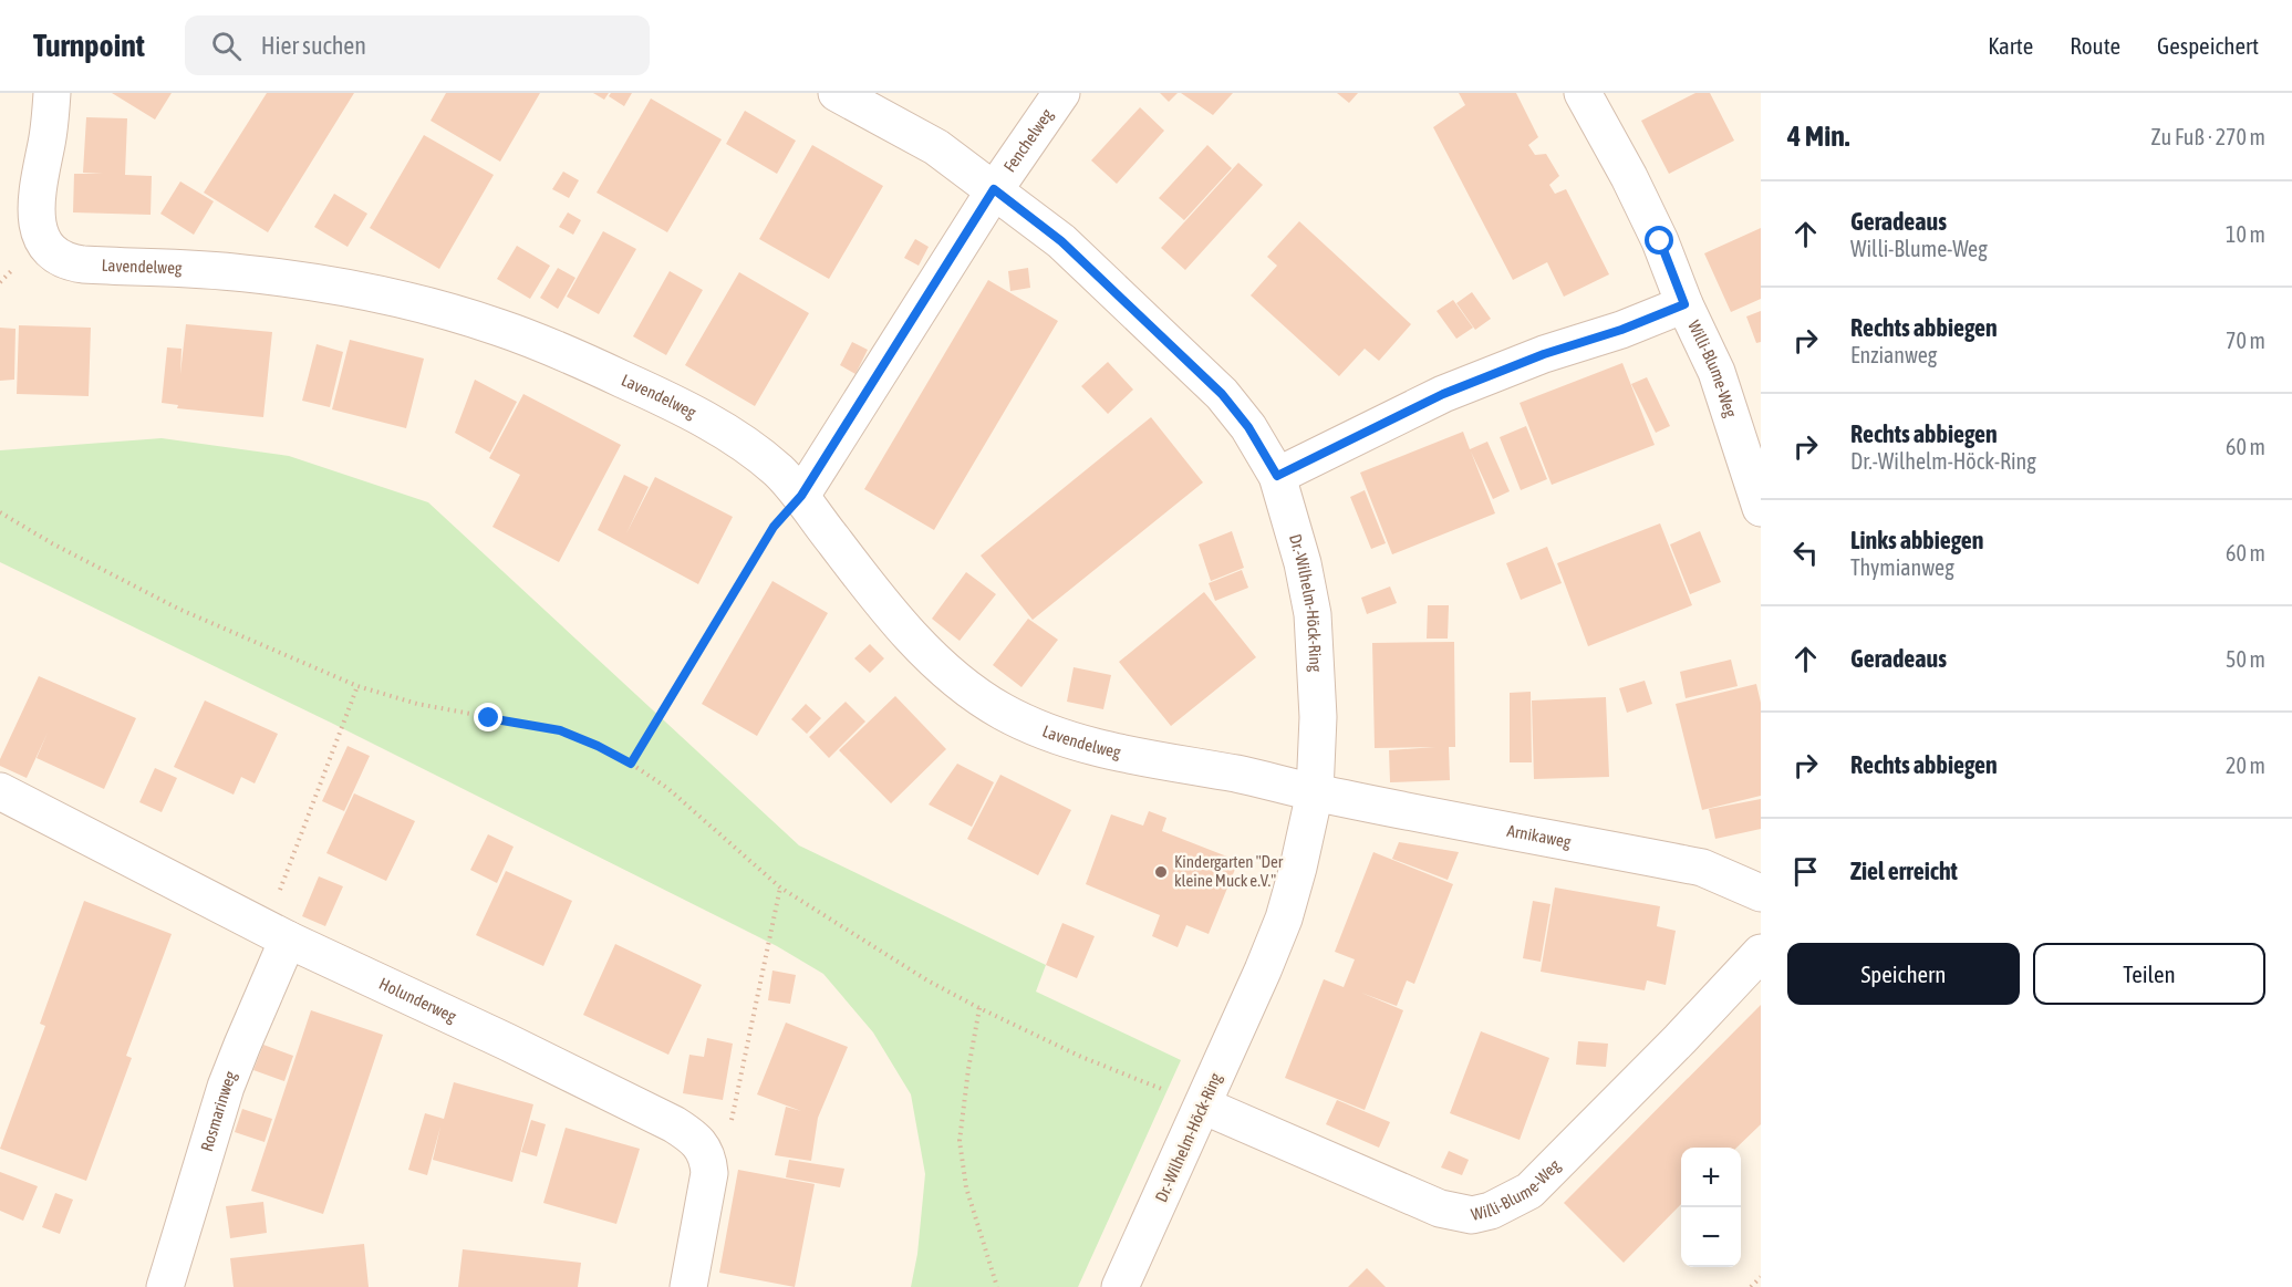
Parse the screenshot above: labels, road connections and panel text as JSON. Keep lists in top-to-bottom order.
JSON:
{
  "streets": {
    "street": [
      "Fenchelweg",
      "Lavendelweg",
      "Willi-Blume-Weg",
      "Dr.-Wilhelm-Höck-Ring",
      "Arnikaweg",
      "Holunderweg",
      "Rosmarinweg"
    ]
  },
  "crossings": [
    ["Fenchelweg", "Lavendelweg"],
    ["Fenchelweg", "Dr.-Wilhelm-Höck-Ring"],
    ["Lavendelweg", "Dr.-Wilhelm-Höck-Ring"],
    ["Lavendelweg", "Arnikaweg"],
    ["Willi-Blume-Weg", "Dr.-Wilhelm-Höck-Ring"],
    ["Dr.-Wilhelm-Höck-Ring", "Arnikaweg"],
    ["Holunderweg", "Rosmarinweg"]
  ],
  "places": ["Kindergarten \"Der kleine Muck e.V.\""],
  "page": {
    "header": "Turnpoint",
    "search": "Hier suchen",
    "nav": ["Karte", "Route", "Gespeichert"],
    "heading": ["4 Min.", "Zu Fuß · 270 m"],
    "list": [
      ["Geradeaus", "Willi-Blume-Weg", "10 m"],
      ["Rechts abbiegen", "Enzianweg", "70 m"],
      ["Rechts abbiegen", "Dr.-Wilhelm-Höck-Ring", "60 m"],
      ["Links abbiegen", "Thymianweg", "60 m"],
      ["Geradeaus", "50 m"],
      ["Rechts abbiegen", "20 m"],
      "Ziel erreicht"
    ],
    "buttons": ["Speichern", "Teilen"],
    "map_buttons": ["+", "−"]
  }
}
